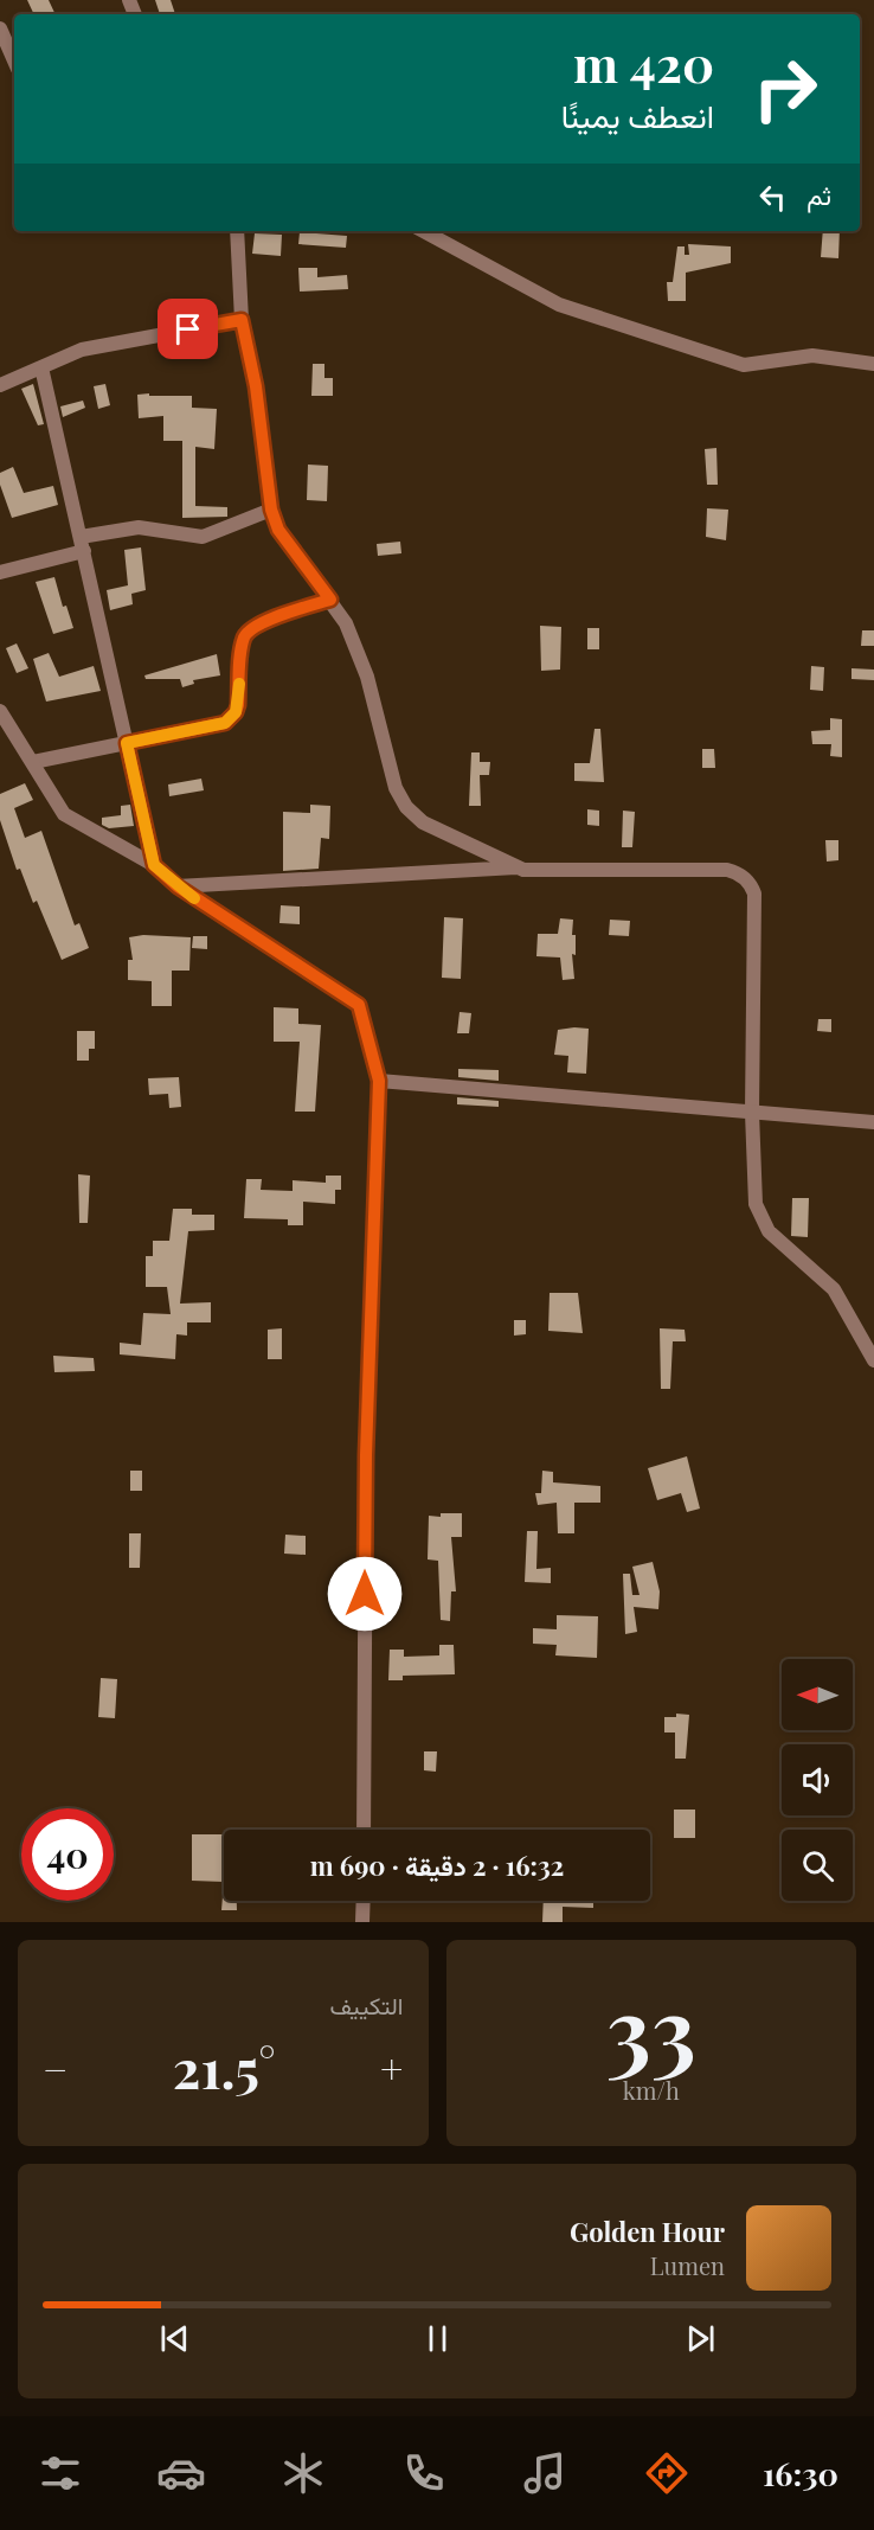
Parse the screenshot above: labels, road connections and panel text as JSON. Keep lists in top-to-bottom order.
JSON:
{
  "north": "left",
  "page": {
    "turn": ["420 m", "انعطف يمينًا"],
    "then": "ثم",
    "limit": "40",
    "trip": "16:32 · 2 دقيقة · 690 m",
    "tile": [
      ["33", "km/h"],
      "التكييف"
    ],
    "heat": ["−", "21.5°", "+"],
    "song": ["Golden Hour", "Lumen"],
    "tabs": "16:30"
  }
}
